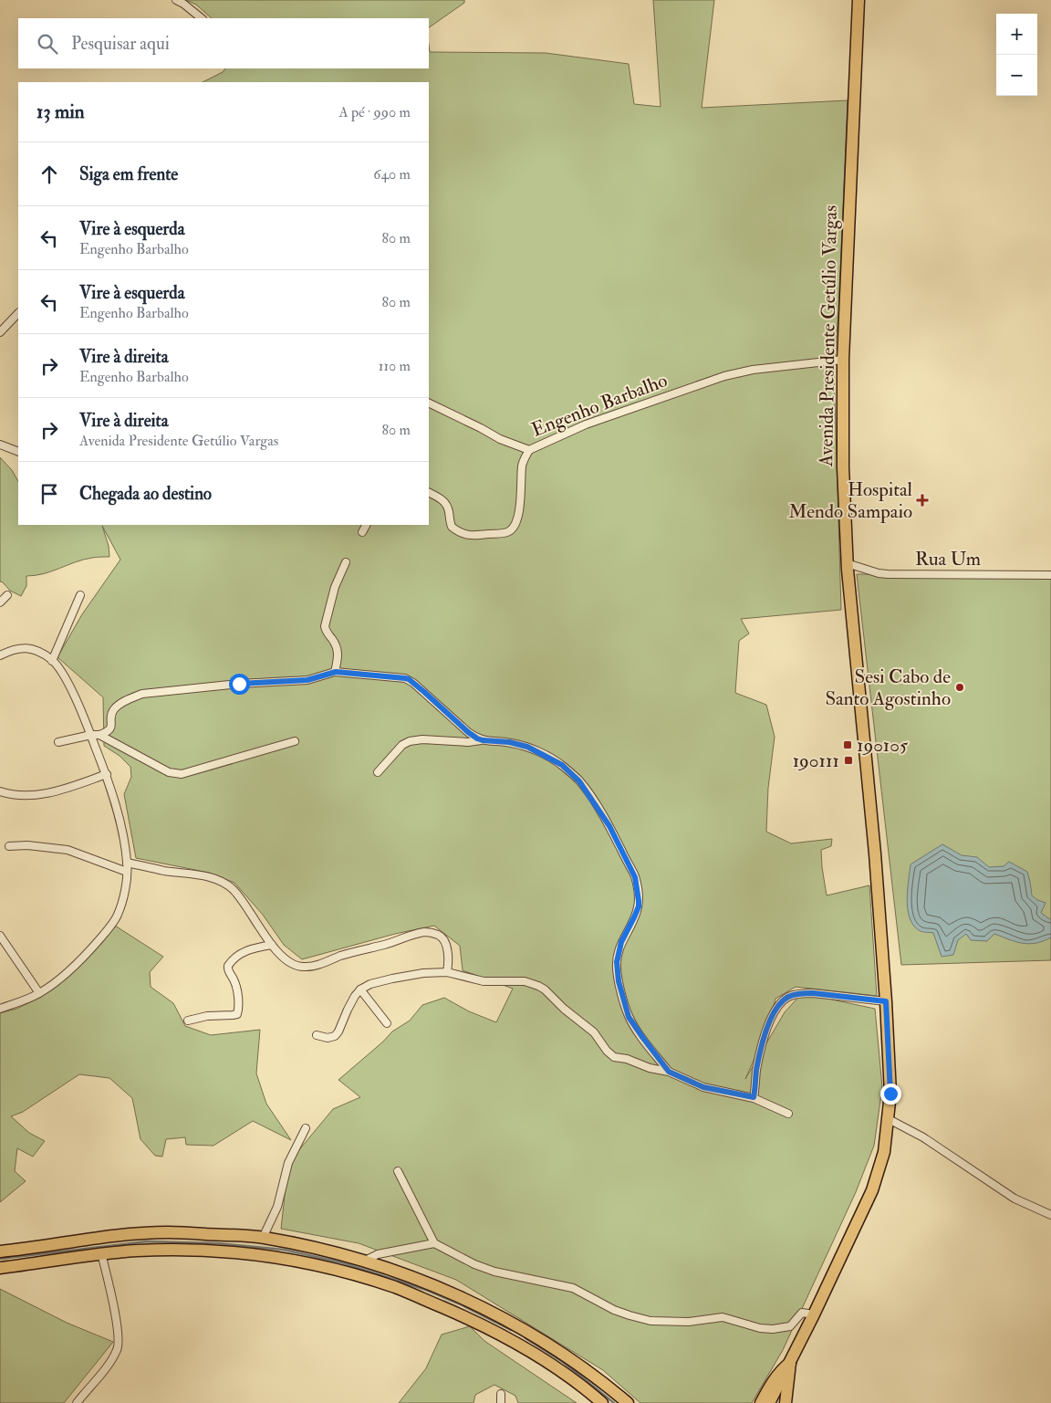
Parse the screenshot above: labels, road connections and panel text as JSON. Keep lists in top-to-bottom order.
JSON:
{
  "streets": {
    "main road": ["Avenida Presidente Getúlio Vargas"],
    "street": ["Engenho Barbalho", "Rua Um"]
  },
  "crossings": [
    ["Avenida Presidente Getúlio Vargas", "Engenho Barbalho"],
    ["Avenida Presidente Getúlio Vargas", "Rua Um"]
  ],
  "places": {
    "health": ["Hospital Mendo Sampaio"],
    "other": ["Sesi Cabo de Santo Agostinho"],
    "transit": ["190105", "190111"]
  },
  "page": {
    "map_buttons": ["+", "−"],
    "search": "Pesquisar aqui",
    "heading": ["13 min", "A pé · 990 m"],
    "list": [
      ["Siga em frente", "640 m"],
      ["Vire à esquerda", "Engenho Barbalho", "80 m"],
      ["Vire à esquerda", "Engenho Barbalho", "80 m"],
      ["Vire à direita", "Engenho Barbalho", "110 m"],
      ["Vire à direita", "Avenida Presidente Getúlio Vargas", "80 m"],
      "Chegada ao destino"
    ]
  }
}
